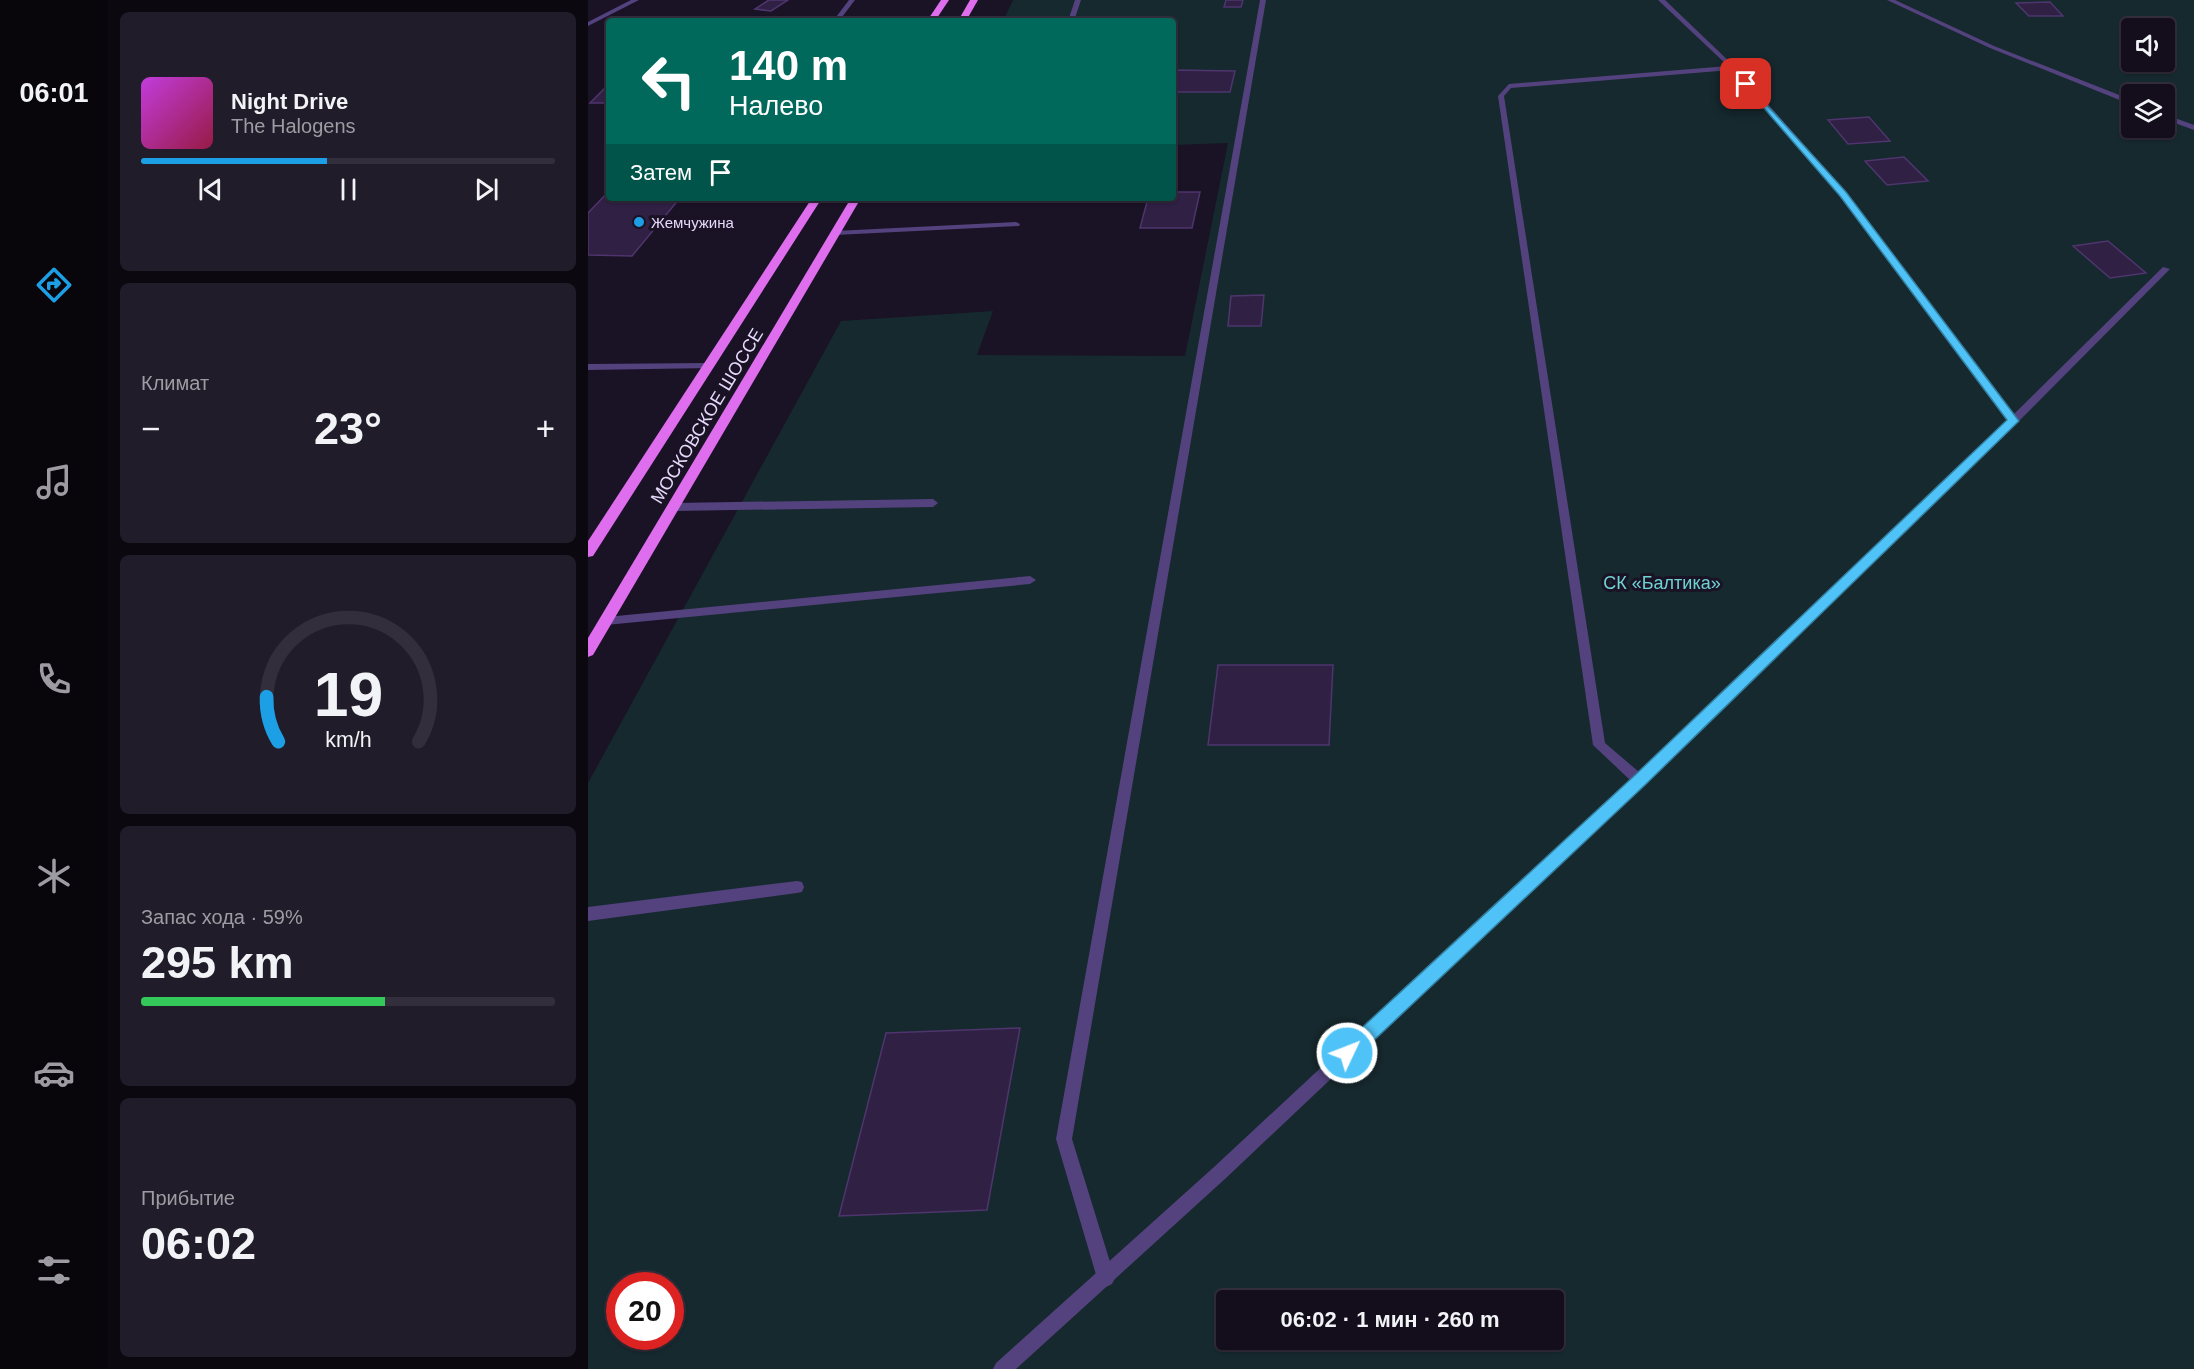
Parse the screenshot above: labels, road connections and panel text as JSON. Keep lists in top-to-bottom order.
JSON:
{
  "streets": {
    "main road": ["МОСКОВСКОЕ ШОССЕ"]
  },
  "parks": ["СК «Балтика»"],
  "places": ["Жемчужина"],
  "page": {
    "tabs": "06:01",
    "turn": ["140 m", "Налево"],
    "song": ["Night Drive", "The Halogens"],
    "then": "Затем",
    "tile": [
      "Климат",
      ["Запас хода · 59%", "295 km"],
      ["Прибытие", "06:02"]
    ],
    "heat": ["−", "23°", "+"],
    "limit": "20",
    "trip": "06:02 · 1 мин · 260 m",
    "gauge": ["19", "km/h"]
  }
}
